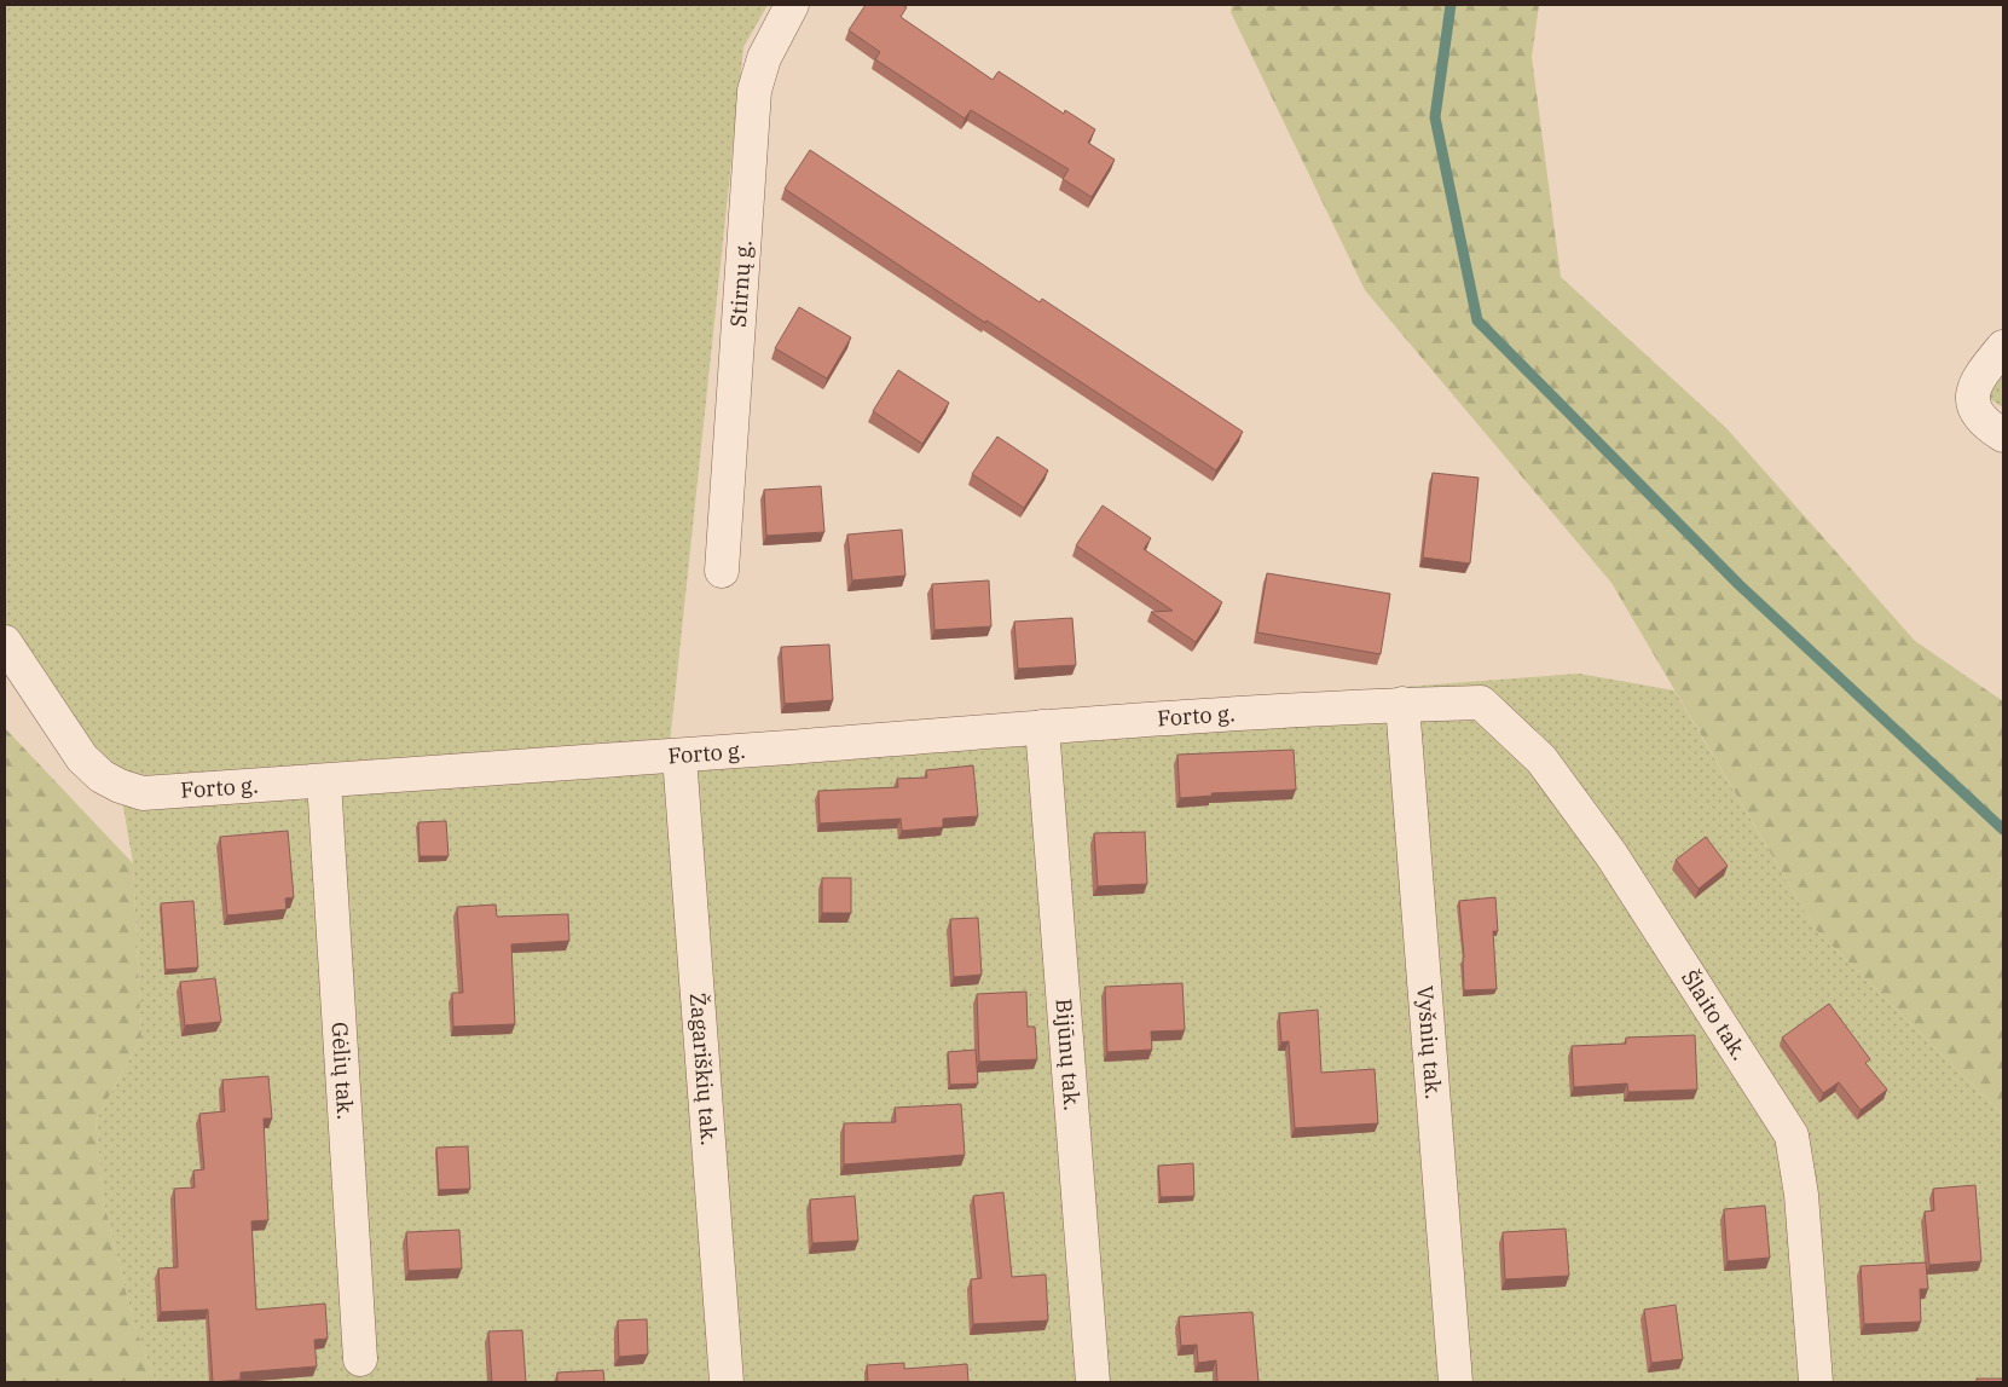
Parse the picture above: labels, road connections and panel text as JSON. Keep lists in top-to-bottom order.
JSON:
{
  "streets": {
    "street": [
      "Stirnų g.",
      "Forto g.",
      "Šlaito tak.",
      "Vyšnių tak.",
      "Bijūnų tak.",
      "Žagariškių tak.",
      "Gėlių tak."
    ]
  },
  "crossings": [
    ["Forto g.", "Šlaito tak."],
    ["Forto g.", "Vyšnių tak."],
    ["Forto g.", "Bijūnų tak."],
    ["Forto g.", "Žagariškių tak."],
    ["Forto g.", "Gėlių tak."]
  ]
}
